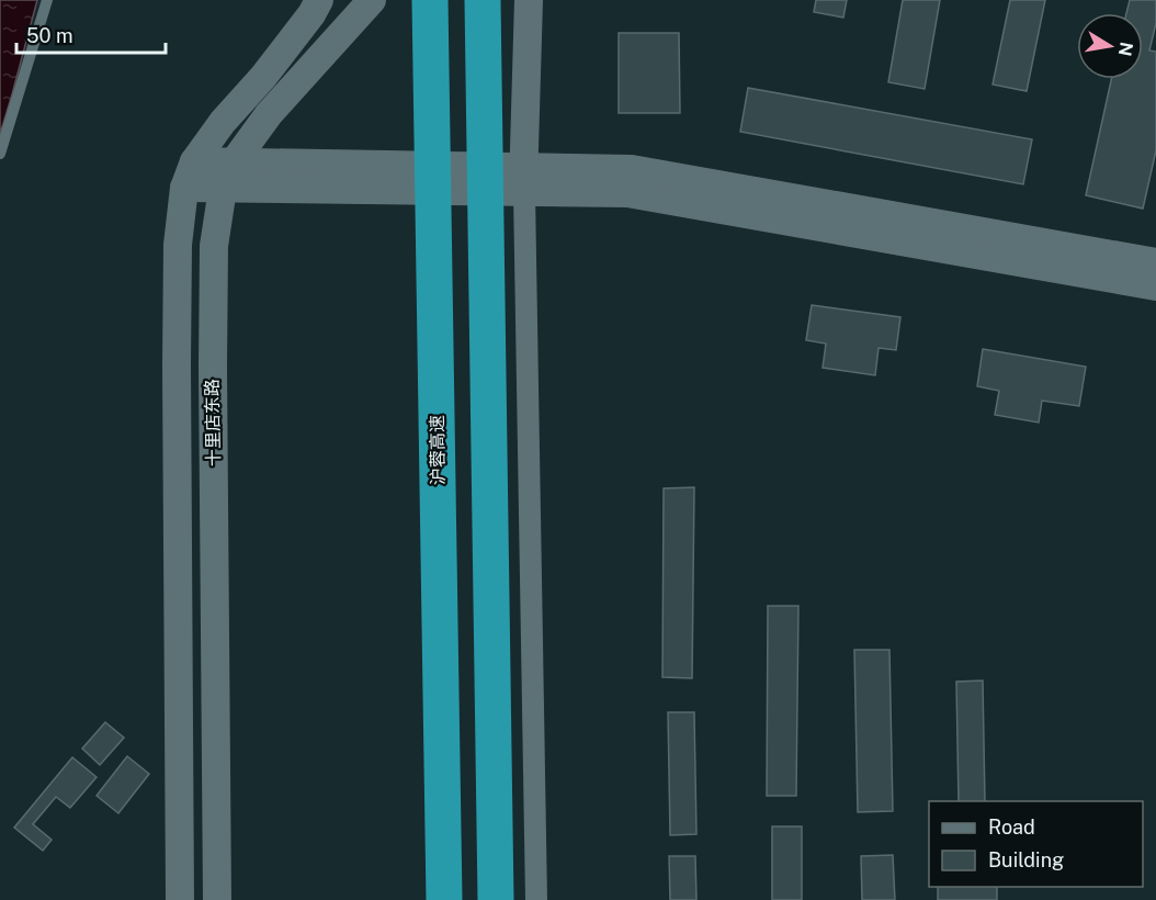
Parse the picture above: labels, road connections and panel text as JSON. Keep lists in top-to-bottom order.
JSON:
{
  "streets": {
    "highway": ["沪蓉高速"],
    "street": ["十里店东路"]
  },
  "legend": ["Road", "Building"],
  "scale_bar": "50 m",
  "north": "right"
}
